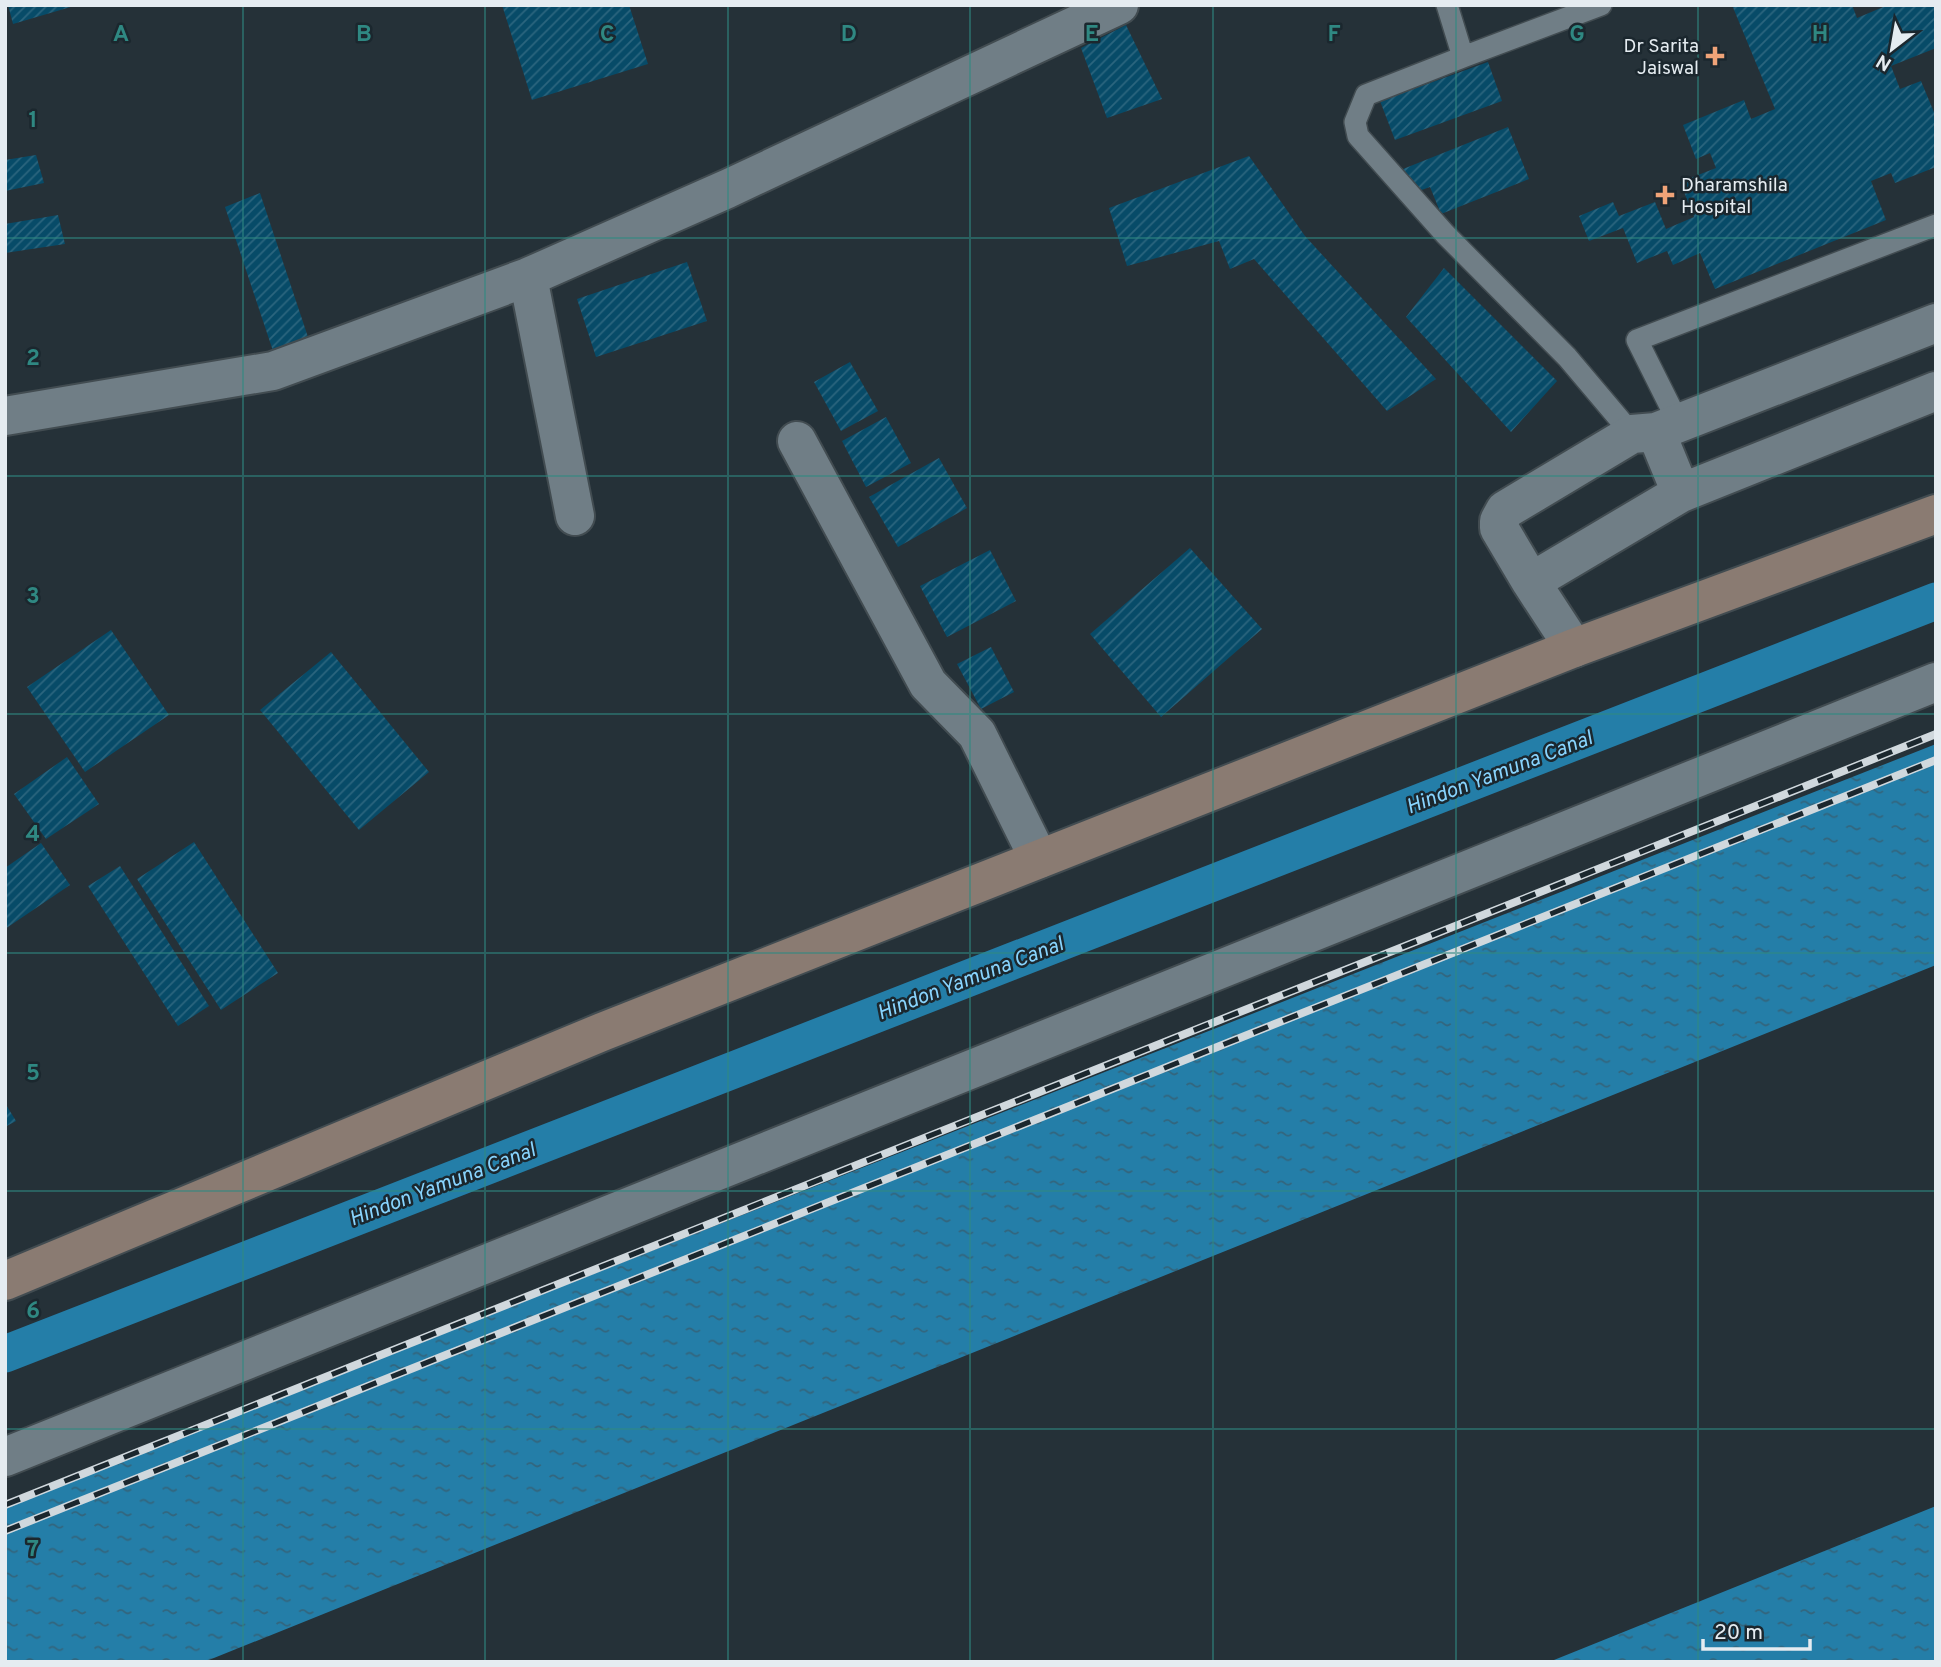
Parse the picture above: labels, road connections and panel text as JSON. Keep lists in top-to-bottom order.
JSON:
{
  "water": ["Hindon Yamuna Canal"],
  "places": {
    "health": ["Dr Sarita Jaiswal", "Dharamshila Hospital"]
  },
  "scale_bar": "20 m",
  "north": "bottom left",
  "grid": {
    "columns": [
      "A",
      "B",
      "C",
      "D",
      "E",
      "F",
      "G",
      "H"
    ],
    "rows": [
      "1",
      "2",
      "3",
      "4",
      "5",
      "6",
      "7"
    ]
  }
}
